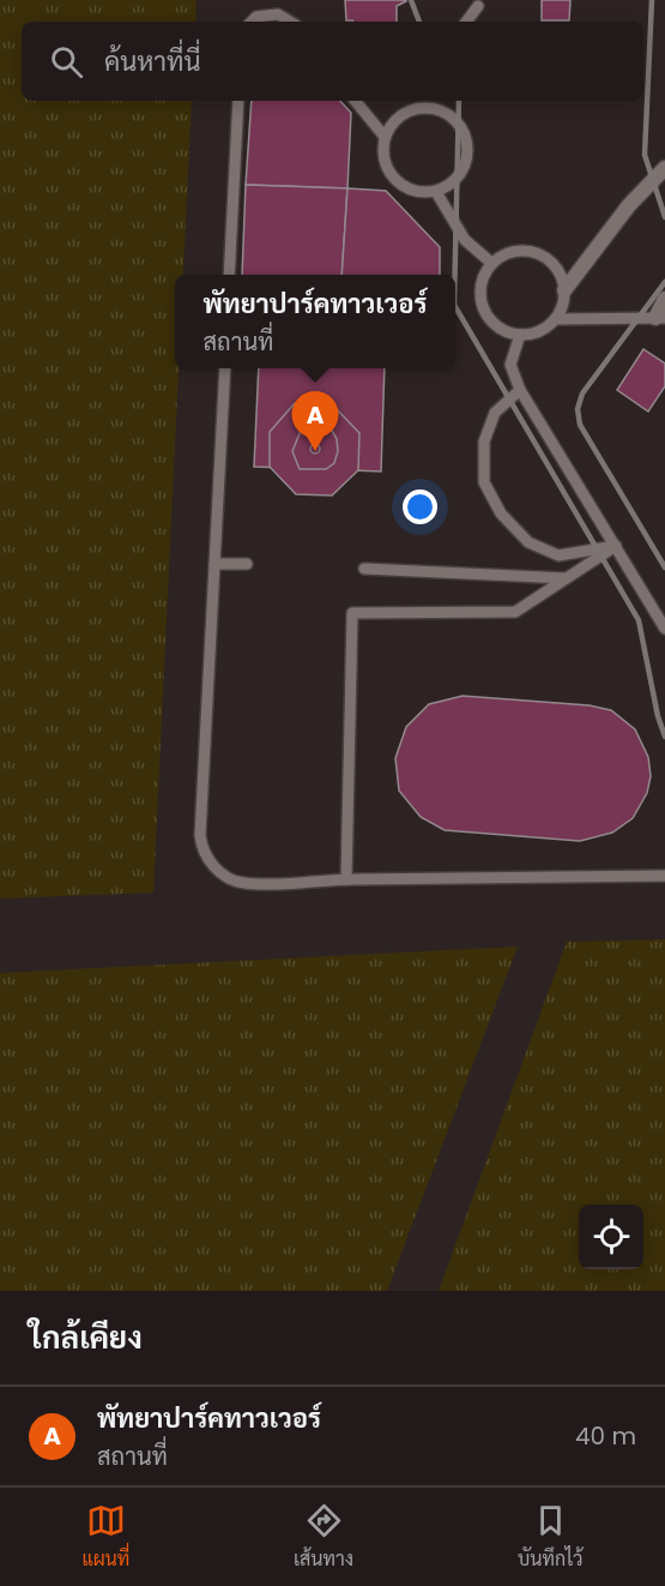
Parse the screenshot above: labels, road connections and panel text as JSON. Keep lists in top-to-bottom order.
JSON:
{
  "page": {
    "search": "ค้นหาที่นี่",
    "popup": ["พัทยาปาร์คทาวเวอร์", "สถานที่"],
    "pins": "A",
    "heading": "ใกล้เคียง",
    "list": [
      {
        "mark": "A",
        "name": "พัทยาปาร์คทาวเวอร์",
        "note": "สถานที่",
        "value": "40 m"
      }
    ],
    "nav": ["แผนที่", "เส้นทาง", "บันทึกไว้"]
  }
}
